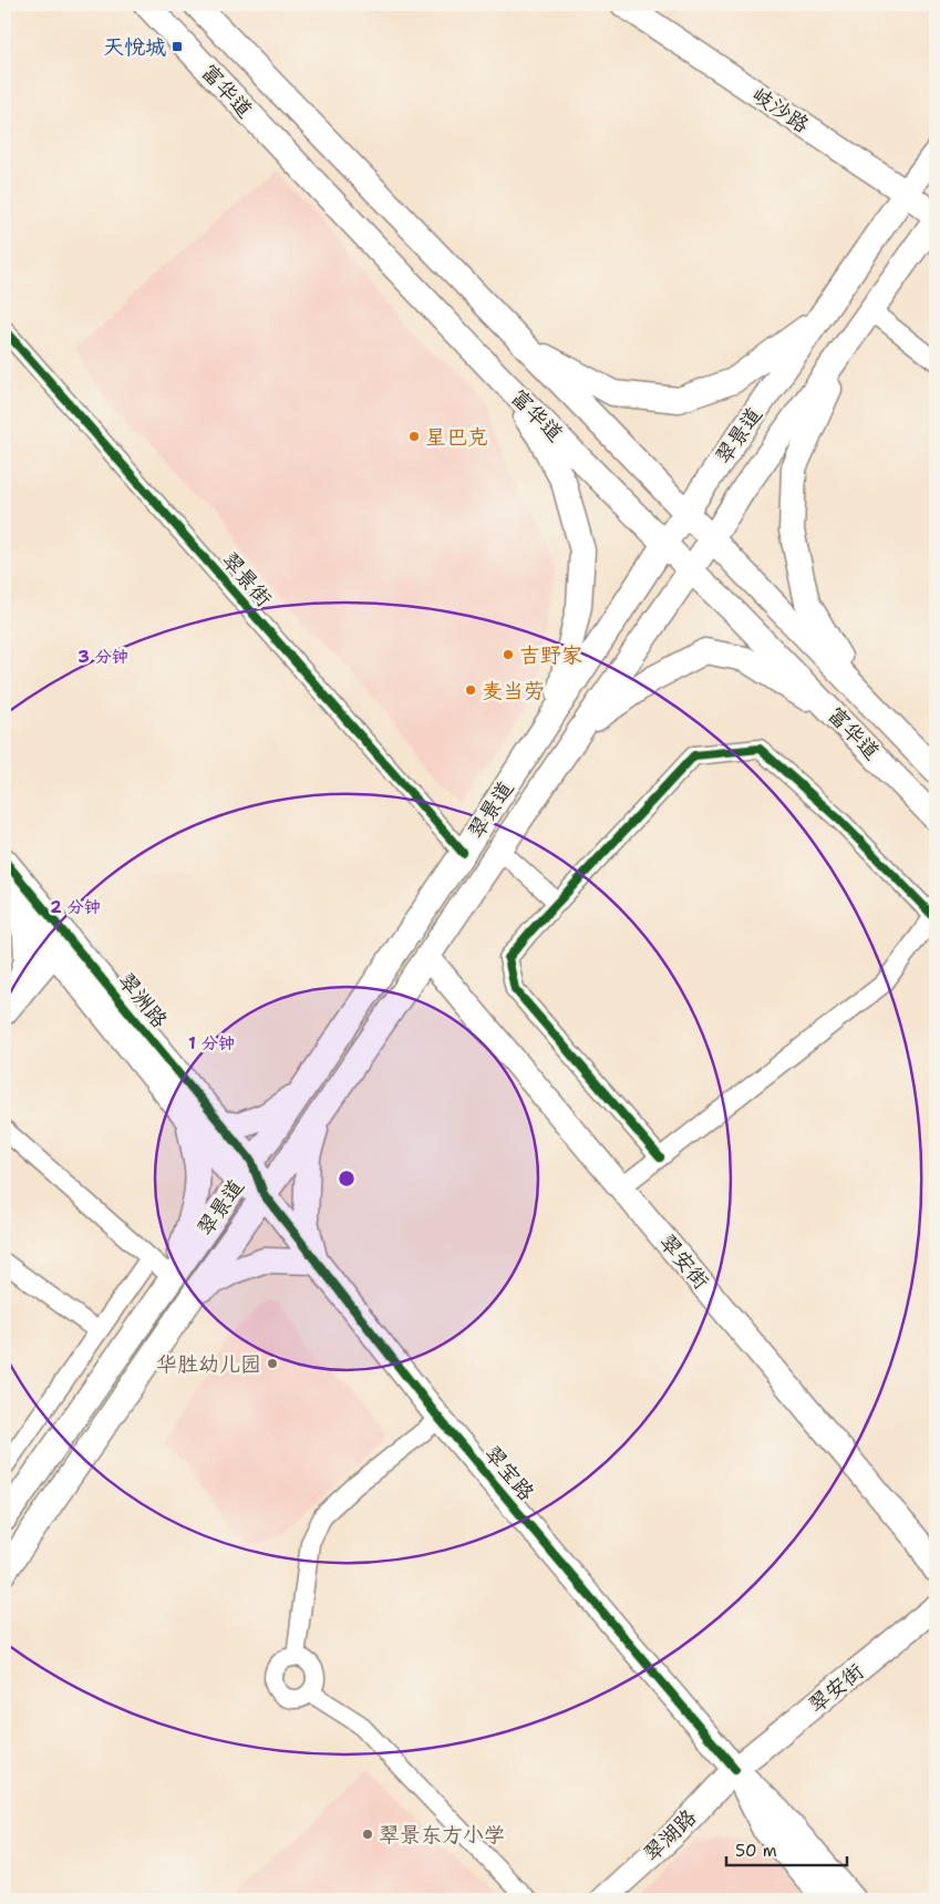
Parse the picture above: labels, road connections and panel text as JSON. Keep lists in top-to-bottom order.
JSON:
{
  "streets": {
    "main road": [
      "富华道",
      "岐沙路",
      "翠景道",
      "翠洲路",
      "翠安街",
      "翠宝路",
      "翠湖路"
    ],
    "street": ["翠景街"]
  },
  "crossings": [
    ["富华道", "翠景道"],
    ["岐沙路", "翠景道"],
    ["翠景道", "翠景街"],
    ["翠景道", "翠洲路"],
    ["翠景道", "翠安街"],
    ["翠景道", "翠宝路"],
    ["翠洲路", "翠宝路"],
    ["翠安街", "翠宝路"],
    ["翠安街", "翠湖路"],
    ["翠宝路", "翠湖路"]
  ],
  "places": {
    "transit": ["天悦城"],
    "other": [
      "星巴克",
      "吉野家",
      "麦当劳",
      "华胜幼儿园",
      "翠景东方小学"
    ]
  },
  "scale_bar": "50 m",
  "rings": ["3 分钟", "2 分钟", "1 分钟"]
}
